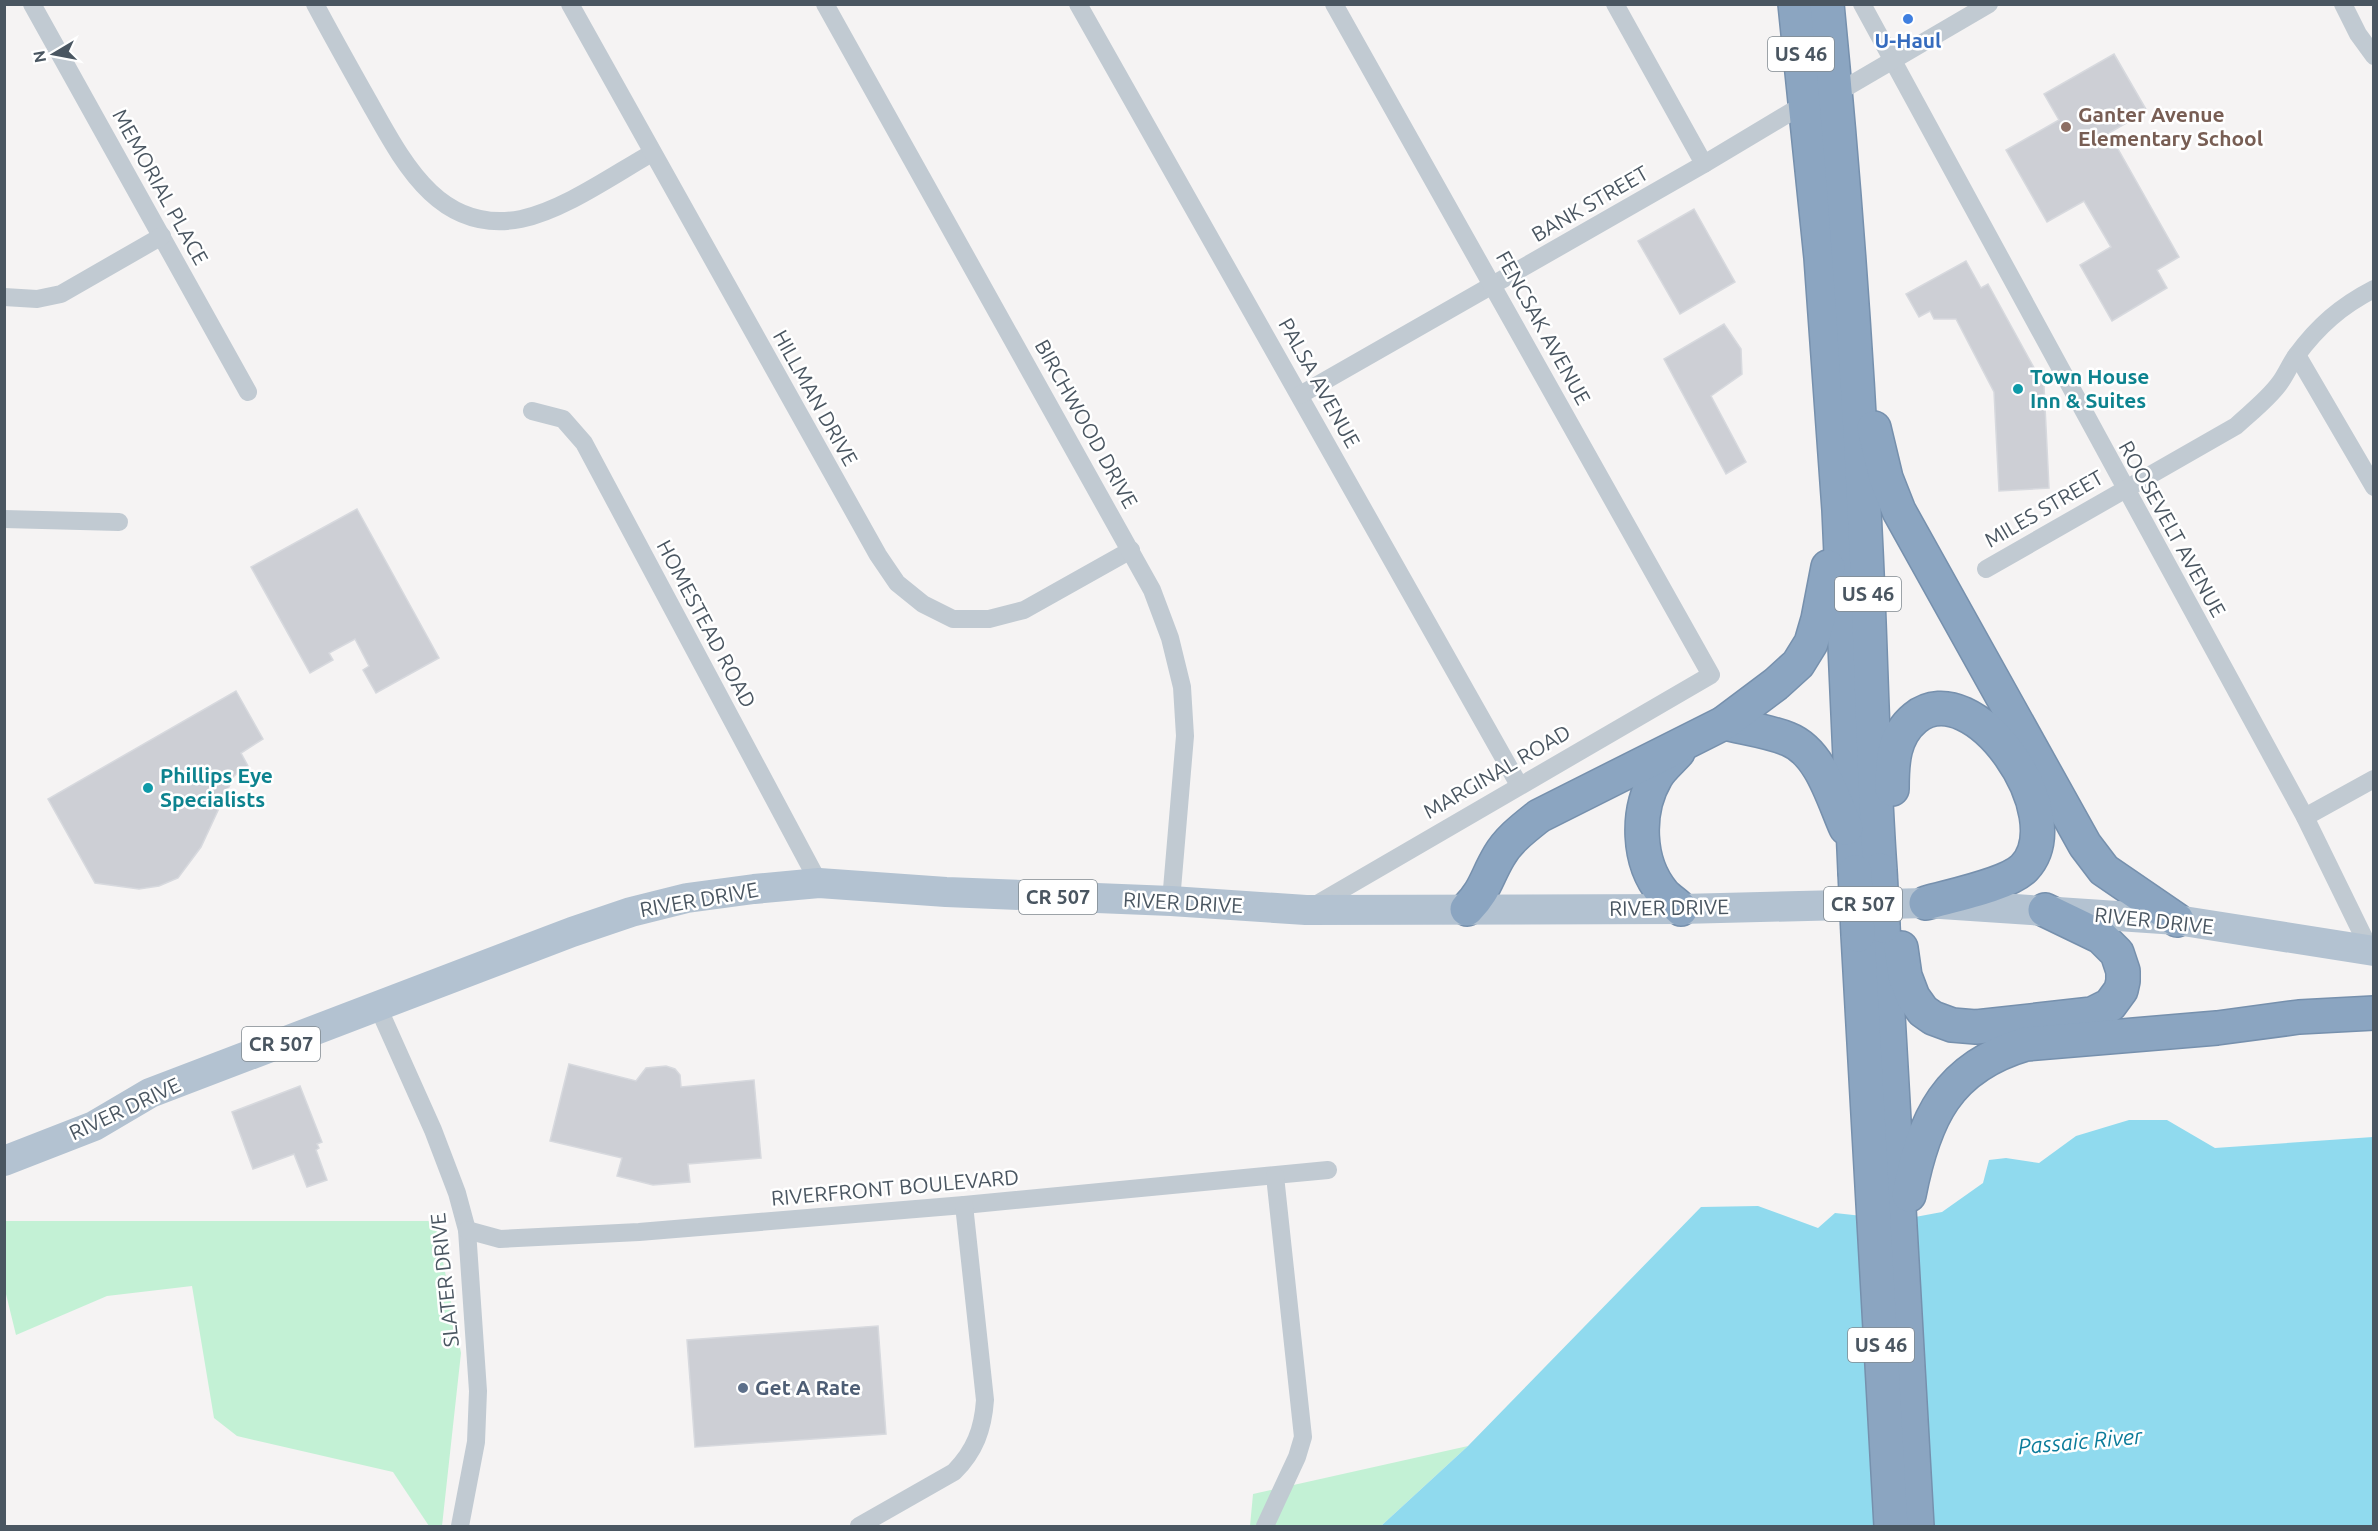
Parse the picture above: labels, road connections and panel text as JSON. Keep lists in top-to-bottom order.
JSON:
{
  "streets": {
    "highway": ["US 46"],
    "main road": ["CR 507", "RIVER DRIVE"],
    "street": [
      "MEMORIAL PLACE",
      "BANK STREET",
      "FENCSAK AVENUE",
      "PALSA AVENUE",
      "HILLMAN DRIVE",
      "BIRCHWOOD DRIVE",
      "MILES STREET",
      "ROOSEVELT AVENUE",
      "HOMESTEAD ROAD",
      "MARGINAL ROAD",
      "RIVERFRONT BOULEVARD",
      "SLATER DRIVE"
    ]
  },
  "crossings": [
    ["US 46", "BANK STREET"],
    ["BANK STREET", "FENCSAK AVENUE"],
    ["BANK STREET", "PALSA AVENUE"],
    ["BANK STREET", "ROOSEVELT AVENUE"],
    ["FENCSAK AVENUE", "MARGINAL ROAD"],
    ["PALSA AVENUE", "MARGINAL ROAD"],
    ["HILLMAN DRIVE", "BIRCHWOOD DRIVE"],
    ["BIRCHWOOD DRIVE", "RIVER DRIVE"],
    ["MILES STREET", "ROOSEVELT AVENUE"],
    ["ROOSEVELT AVENUE", "RIVER DRIVE"],
    ["HOMESTEAD ROAD", "RIVER DRIVE"],
    ["MARGINAL ROAD", "RIVER DRIVE"],
    ["RIVER DRIVE", "SLATER DRIVE"],
    ["RIVERFRONT BOULEVARD", "SLATER DRIVE"]
  ],
  "water": ["Passaic River"],
  "places": [
    "U-Haul",
    "Ganter Avenue Elementary School",
    "Town House Inn & Suites",
    "Phillips Eye Specialists",
    "Get A Rate"
  ],
  "north": "left"
}
